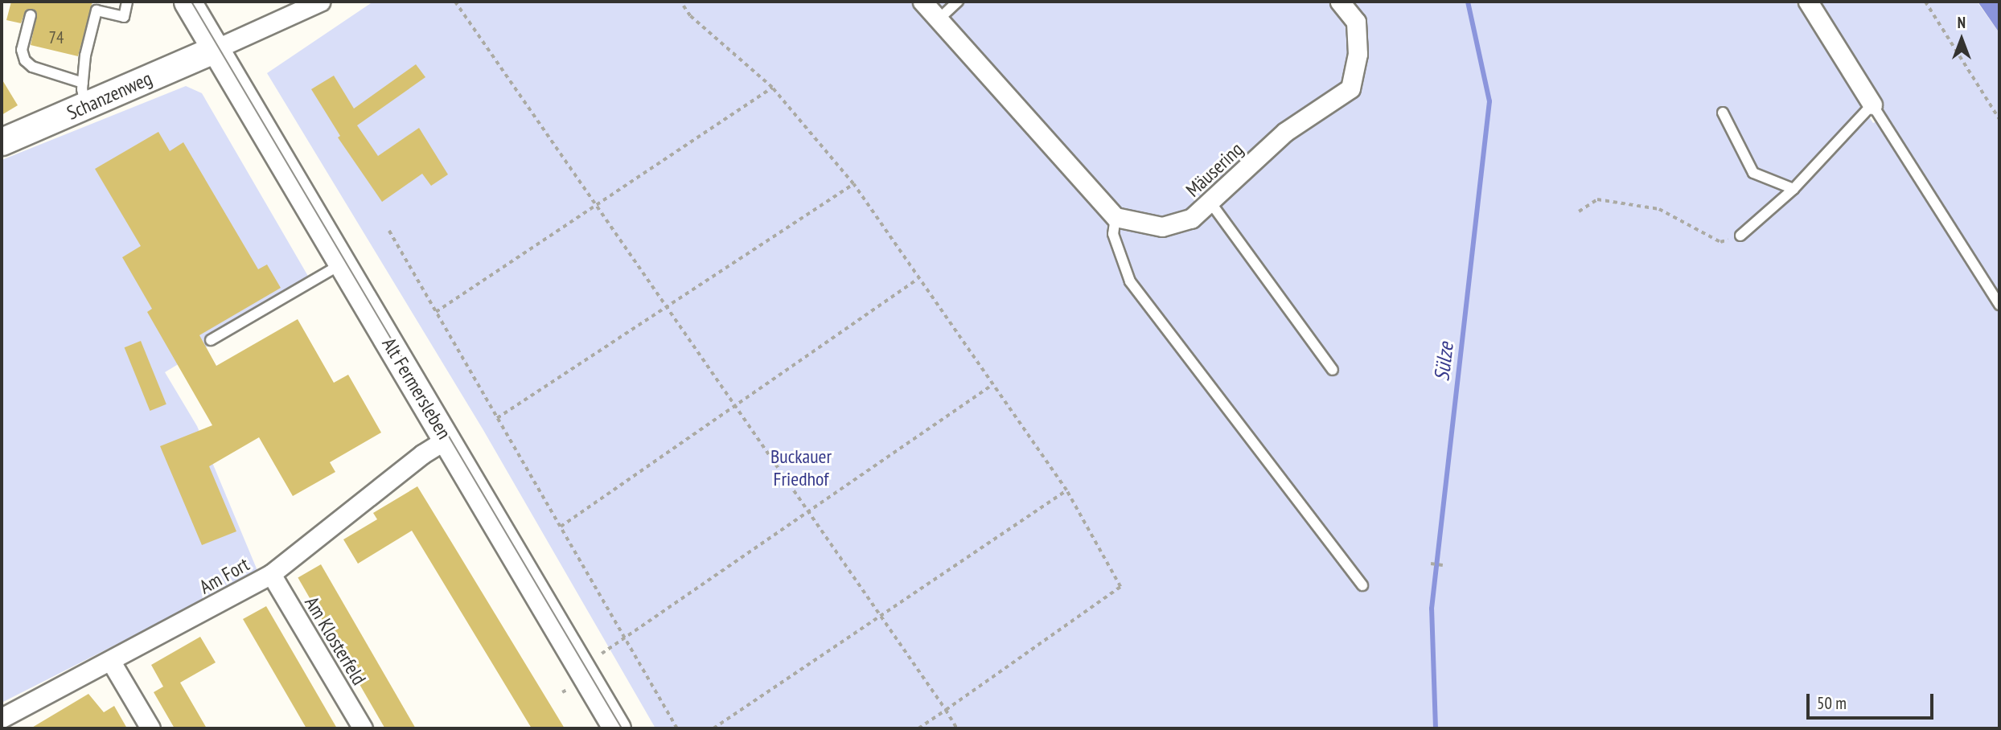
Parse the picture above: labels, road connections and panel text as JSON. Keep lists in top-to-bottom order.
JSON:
{
  "streets": {
    "main road": ["Schanzenweg", "Alt Fermersleben"],
    "street": ["Mäusering", "Am Fort", "Am Klosterfeld"]
  },
  "crossings": [
    ["Schanzenweg", "Alt Fermersleben"],
    ["Alt Fermersleben", "Am Fort"],
    ["Am Fort", "Am Klosterfeld"]
  ],
  "water": ["Sülze"],
  "parks": ["Buckauer Friedhof"],
  "house_numbers": ["74"],
  "scale_bar": "50 m",
  "north": "top"
}
